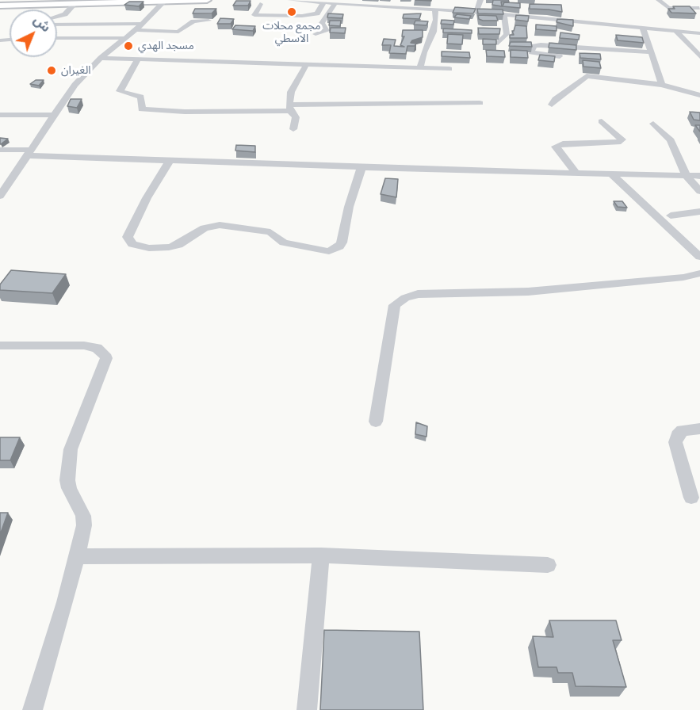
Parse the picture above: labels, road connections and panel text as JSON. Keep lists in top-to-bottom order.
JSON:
{
  "places": ["مجمع محلات الاسطي", "مسجد الهدي", "الغيران"],
  "north": "top right"
}
